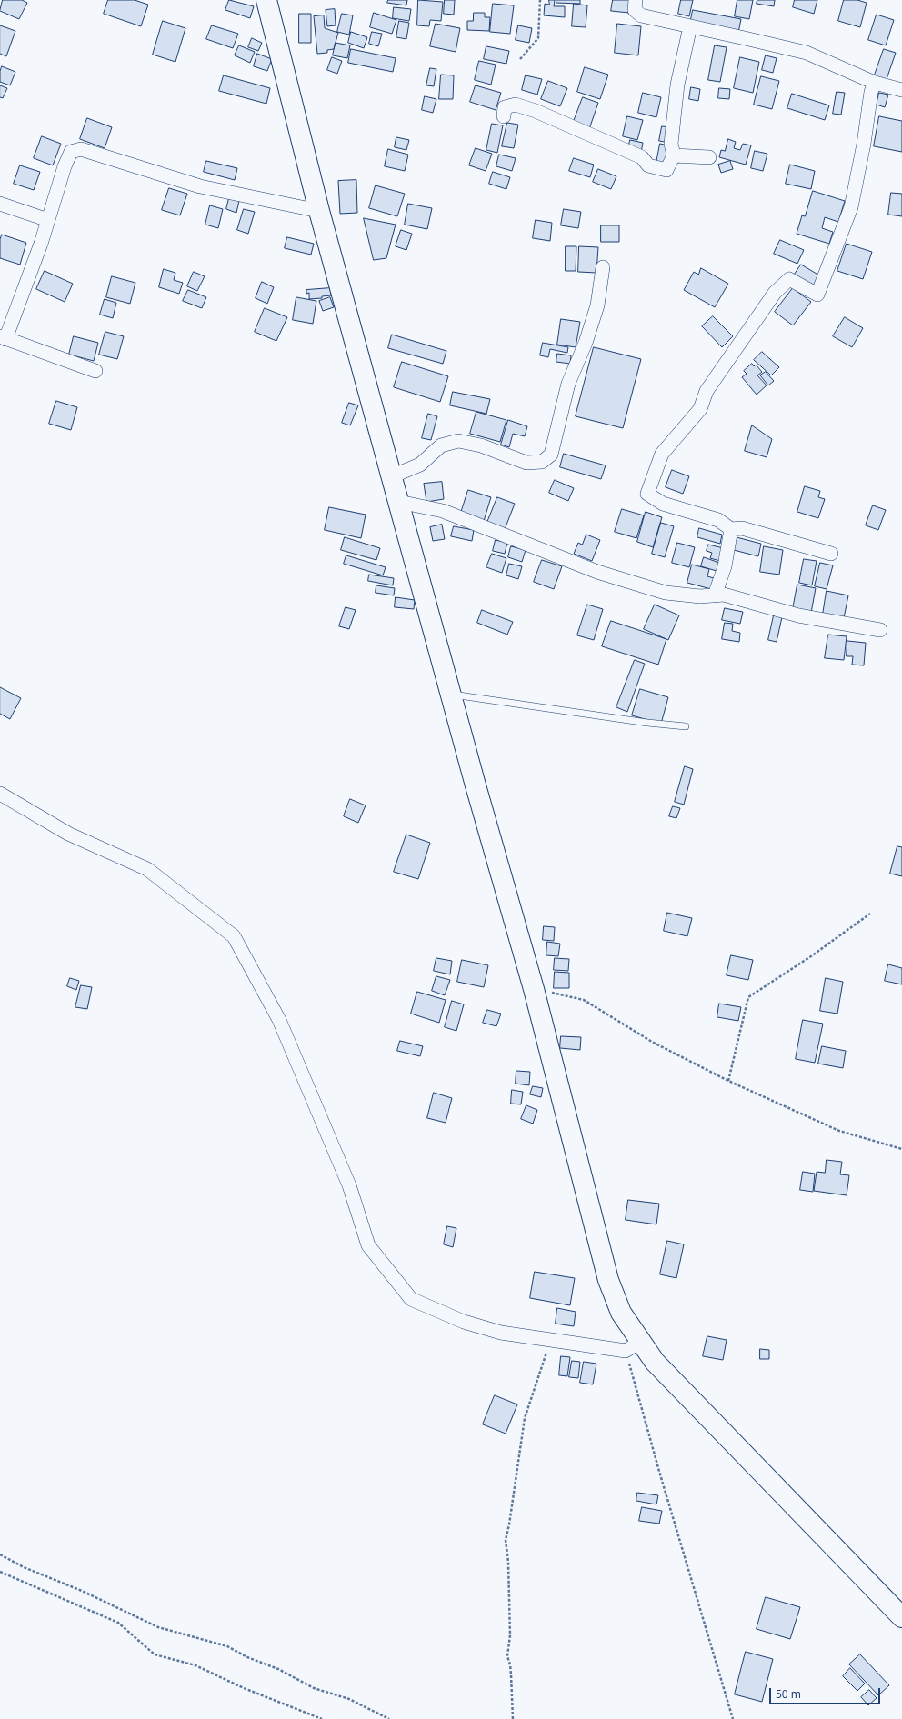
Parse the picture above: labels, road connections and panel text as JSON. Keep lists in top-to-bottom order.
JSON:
{
  "scale_bar": "50 m"
}
